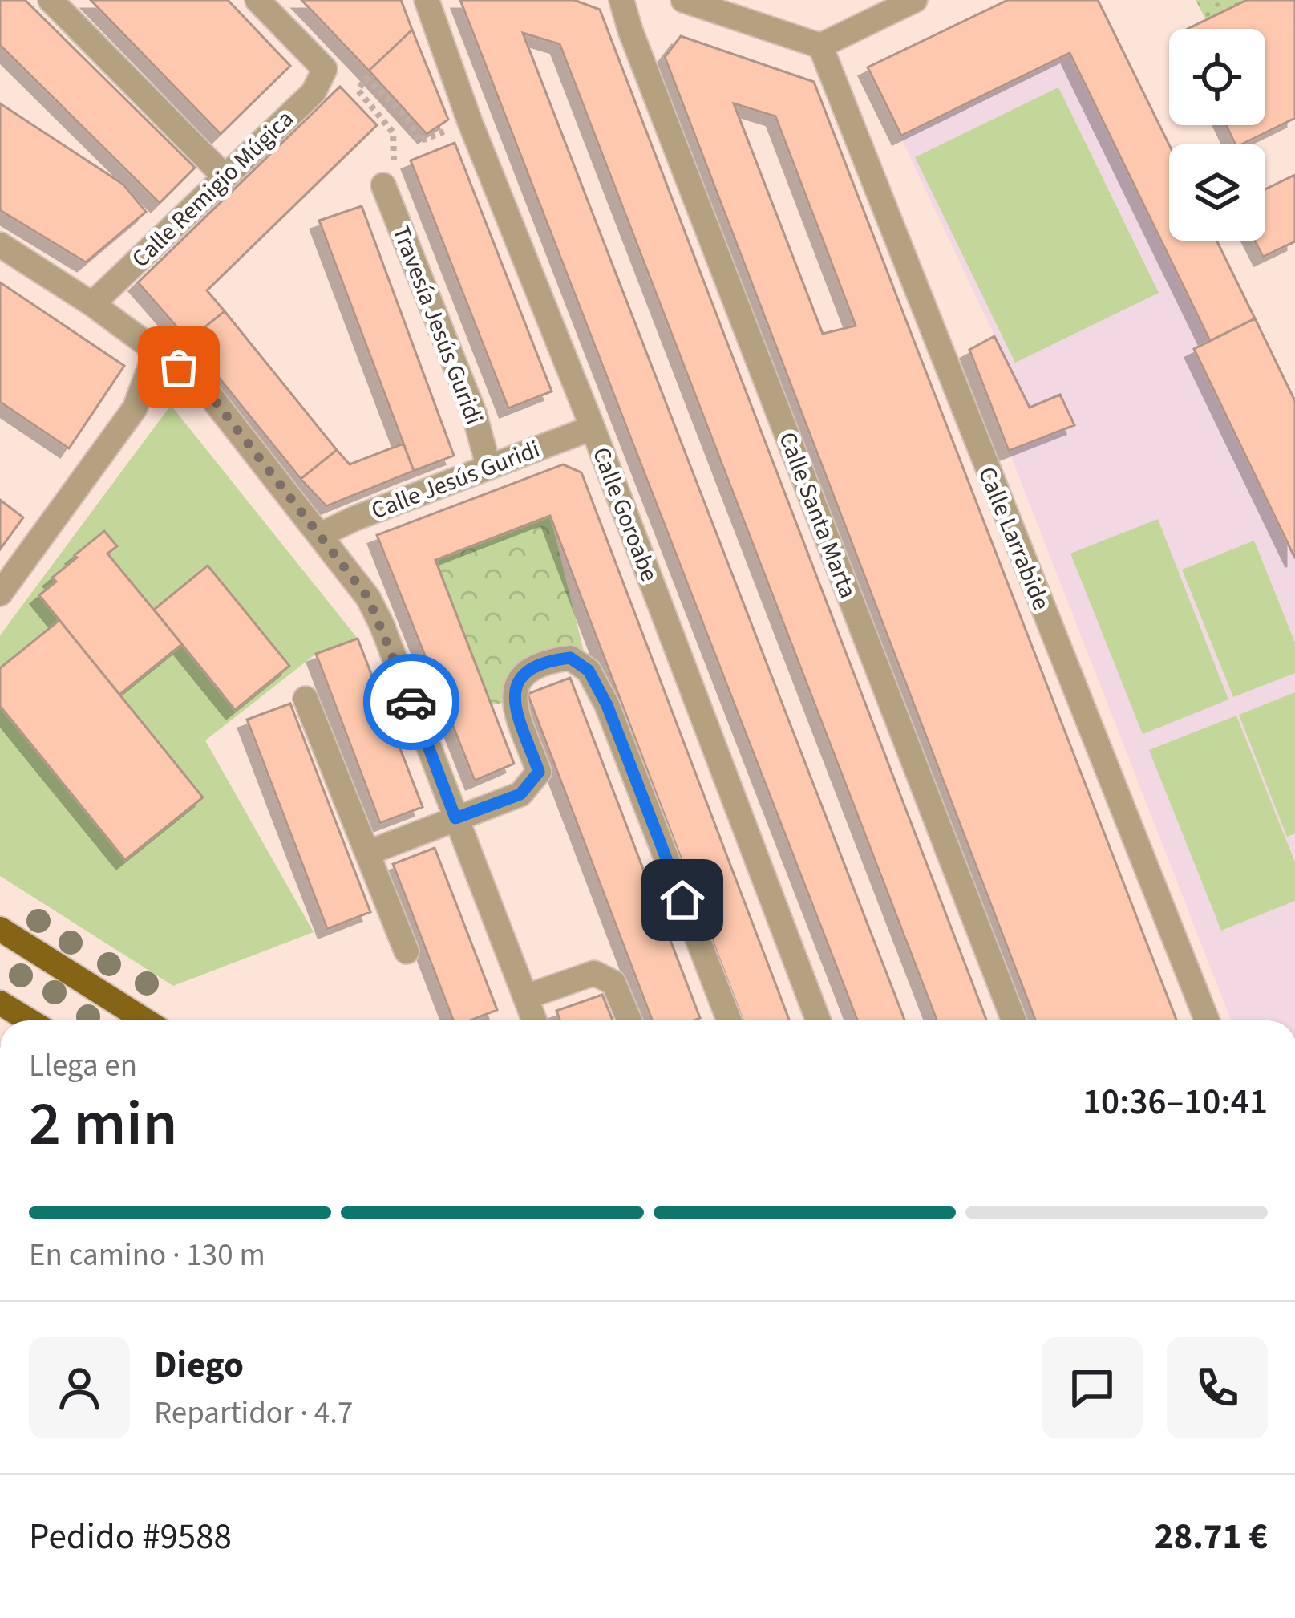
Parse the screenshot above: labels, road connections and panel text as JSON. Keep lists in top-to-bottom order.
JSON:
{
  "streets": {
    "street": [
      "Calle Remigio Múgica",
      "Travesía Jesús Guridi",
      "Calle Jesús Guridi",
      "Calle Goroabe",
      "Calle Santa Marta",
      "Calle Larrabide"
    ]
  },
  "crossings": [
    ["Travesía Jesús Guridi", "Calle Jesús Guridi"],
    ["Calle Jesús Guridi", "Calle Goroabe"]
  ],
  "page": {
    "heading": ["2 min", "Llega en", "10:36–10:41"],
    "panel": [
      "Diego",
      "Repartidor · 4.7",
      "Pedido #9588",
      "28.71 €"
    ],
    "bar": "En camino · 130 m"
  }
}
